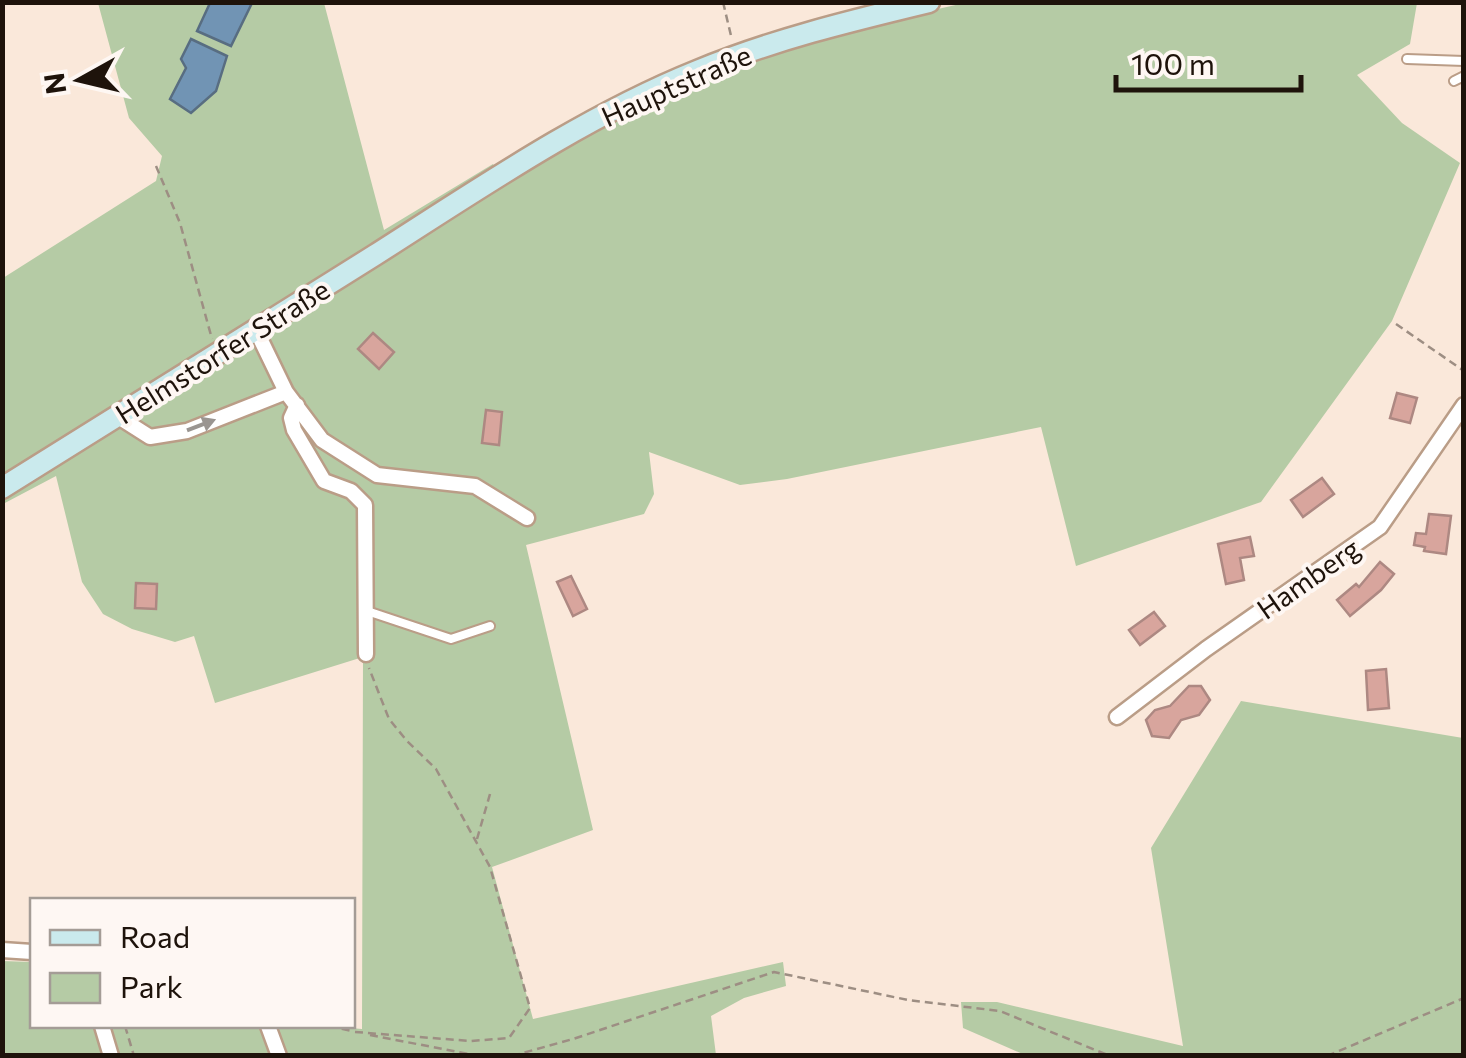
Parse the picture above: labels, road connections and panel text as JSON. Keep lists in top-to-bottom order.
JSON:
{
  "streets": {
    "main road": ["Hauptstraße", "Helmstorfer Straße"],
    "street": ["Hamberg"]
  },
  "crossings": [
    ["Hauptstraße", "Helmstorfer Straße"]
  ],
  "legend": ["Road", "Park"],
  "scale_bar": "100 m",
  "north": "left"
}
